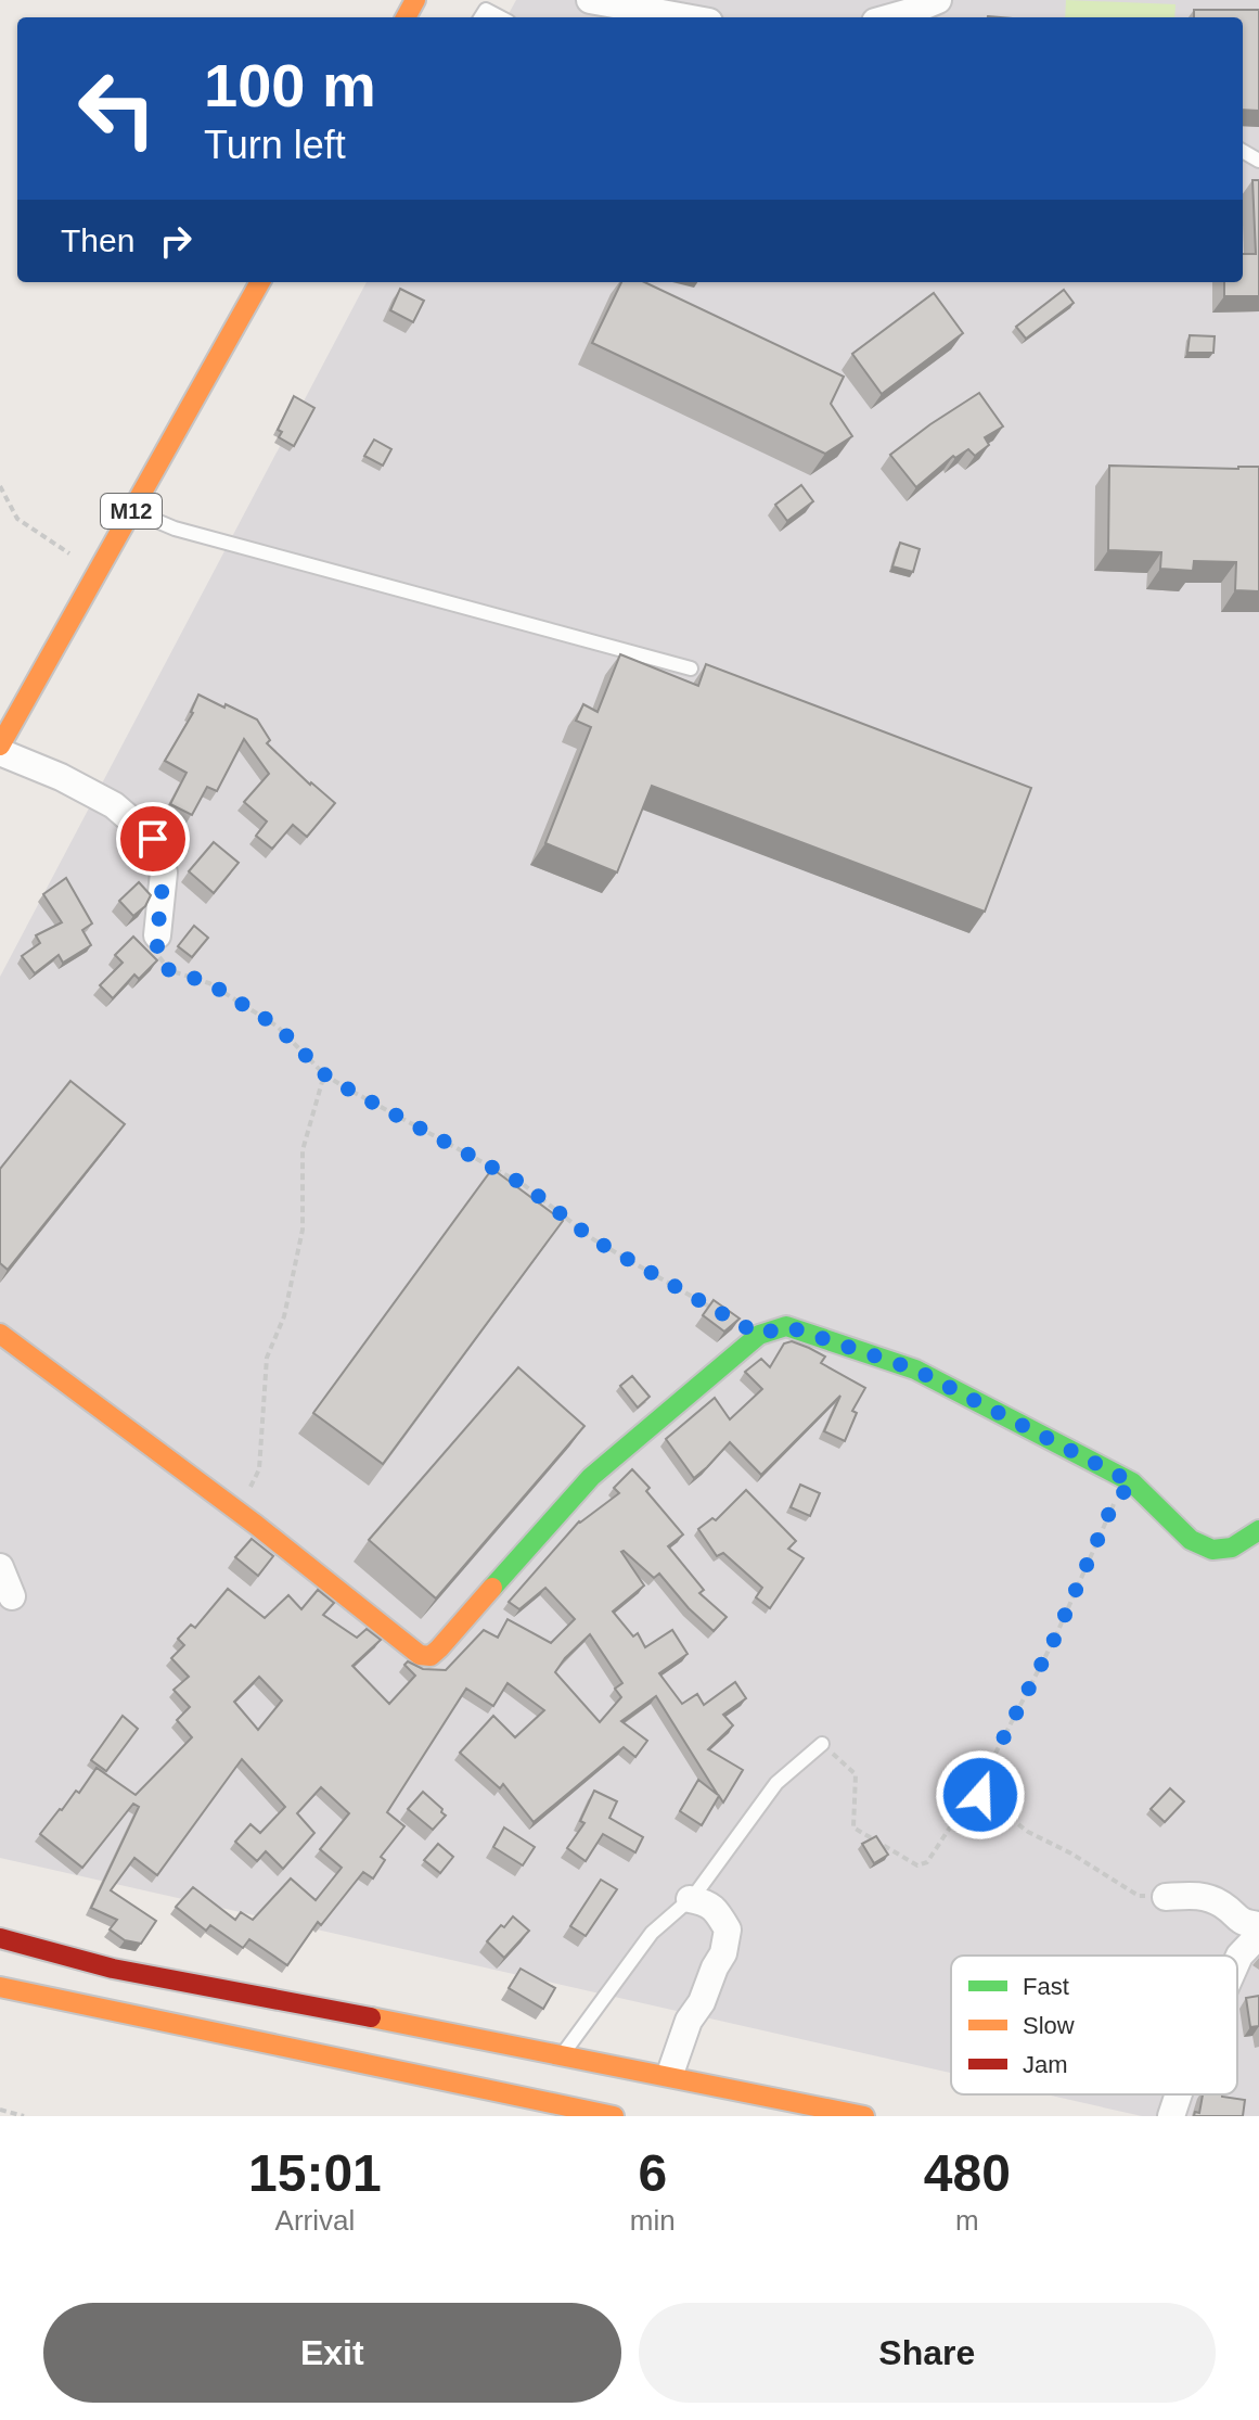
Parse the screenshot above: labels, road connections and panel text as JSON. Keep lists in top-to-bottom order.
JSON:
{
  "streets": {
    "main road": ["M12"]
  },
  "legend": ["Fast", "Slow", "Jam"],
  "page": {
    "turn": ["100 m", "Turn left"],
    "then": "Then",
    "eta": [
      "15:01",
      "Arrival",
      "6",
      "min",
      "480",
      "m"
    ],
    "buttons": ["Exit", "Share"]
  }
}
